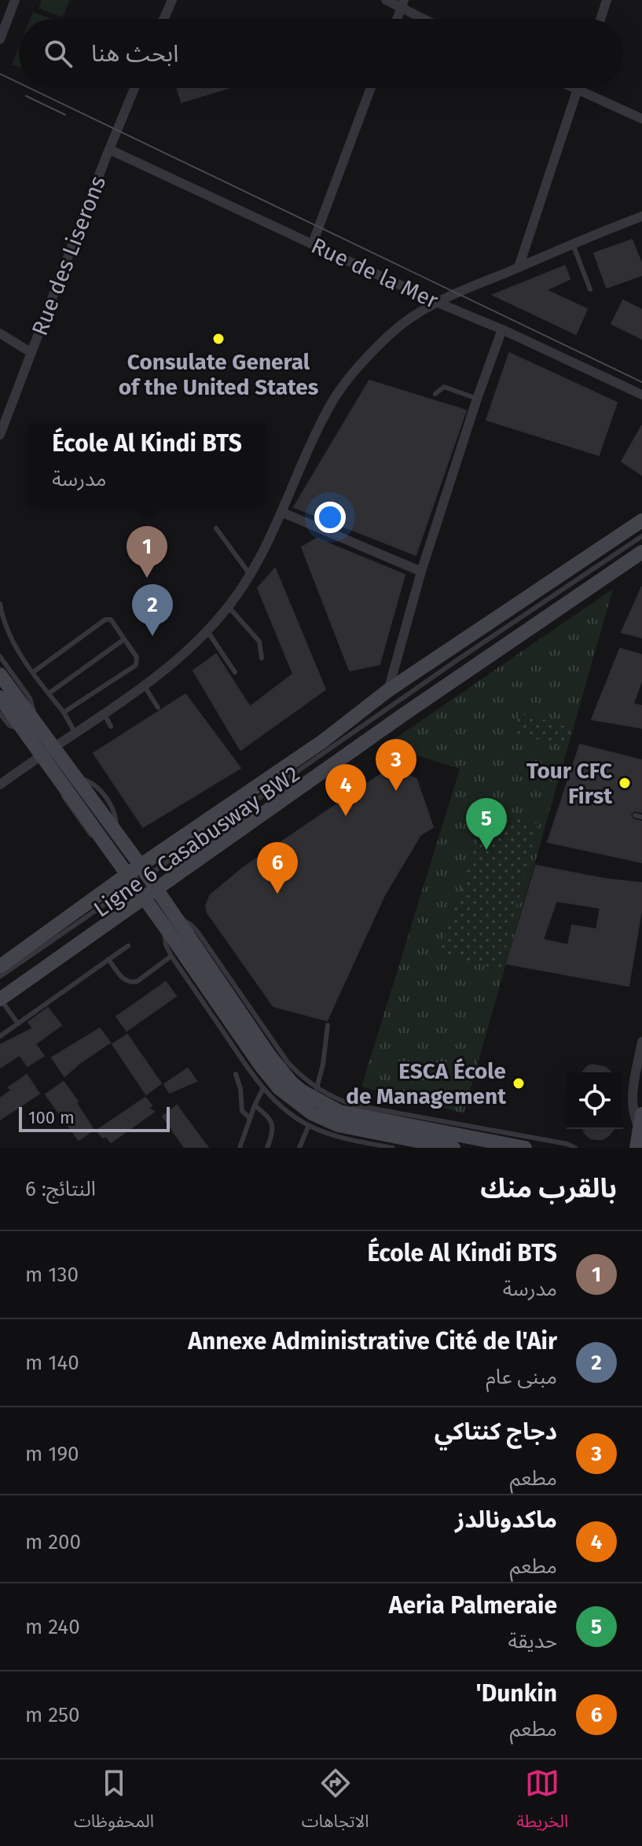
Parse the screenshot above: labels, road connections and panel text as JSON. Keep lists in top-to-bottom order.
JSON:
{
  "streets": {
    "street": ["Rue des Liserons", "Rue de la Mer"],
    "lane": ["Ligne 6 Casabusway BW2"]
  },
  "crossings": [
    ["Rue des Liserons", "Rue de la Mer"]
  ],
  "places": ["Consulate General of the United States", "Tour CFC First", "ESCA École de Management"],
  "scale_bar": "100 m",
  "page": {
    "search": "ابحث هنا",
    "popup": ["École Al Kindi BTS", "مدرسة"],
    "pins": [
      "1",
      "2",
      "3",
      "4",
      "5",
      "6"
    ],
    "scale": "100 m",
    "heading": ["بالقرب منك", "النتائج: 6"],
    "list": [
      {
        "mark": "1",
        "name": "École Al Kindi BTS",
        "note": "مدرسة",
        "value": "130 m"
      },
      {
        "mark": "2",
        "name": "Annexe Administrative Cité de l'Air",
        "note": "مبنى عام",
        "value": "140 m"
      },
      {
        "mark": "3",
        "name": "دجاج كنتاكي",
        "note": "مطعم",
        "value": "190 m"
      },
      {
        "mark": "4",
        "name": "ماكدونالدز",
        "note": "مطعم",
        "value": "200 m"
      },
      {
        "mark": "5",
        "name": "Aeria Palmeraie",
        "note": "حديقة",
        "value": "240 m"
      },
      {
        "mark": "6",
        "name": "Dunkin'",
        "note": "مطعم",
        "value": "250 m"
      }
    ],
    "nav": ["الخريطة", "الاتجاهات", "المحفوظات"]
  }
}
